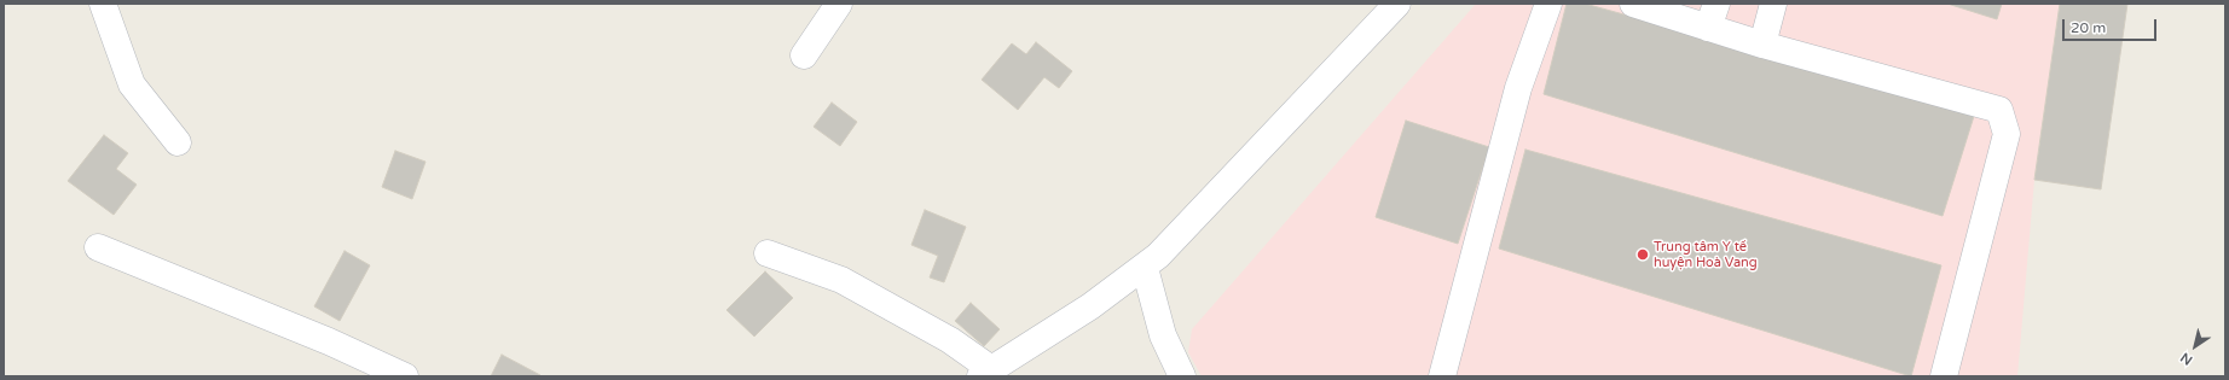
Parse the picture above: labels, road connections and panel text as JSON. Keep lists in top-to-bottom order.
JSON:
{
  "places": ["Trung tâm Y tế huyện Hoà Vang"],
  "scale_bar": "20 m",
  "north": "bottom left"
}
